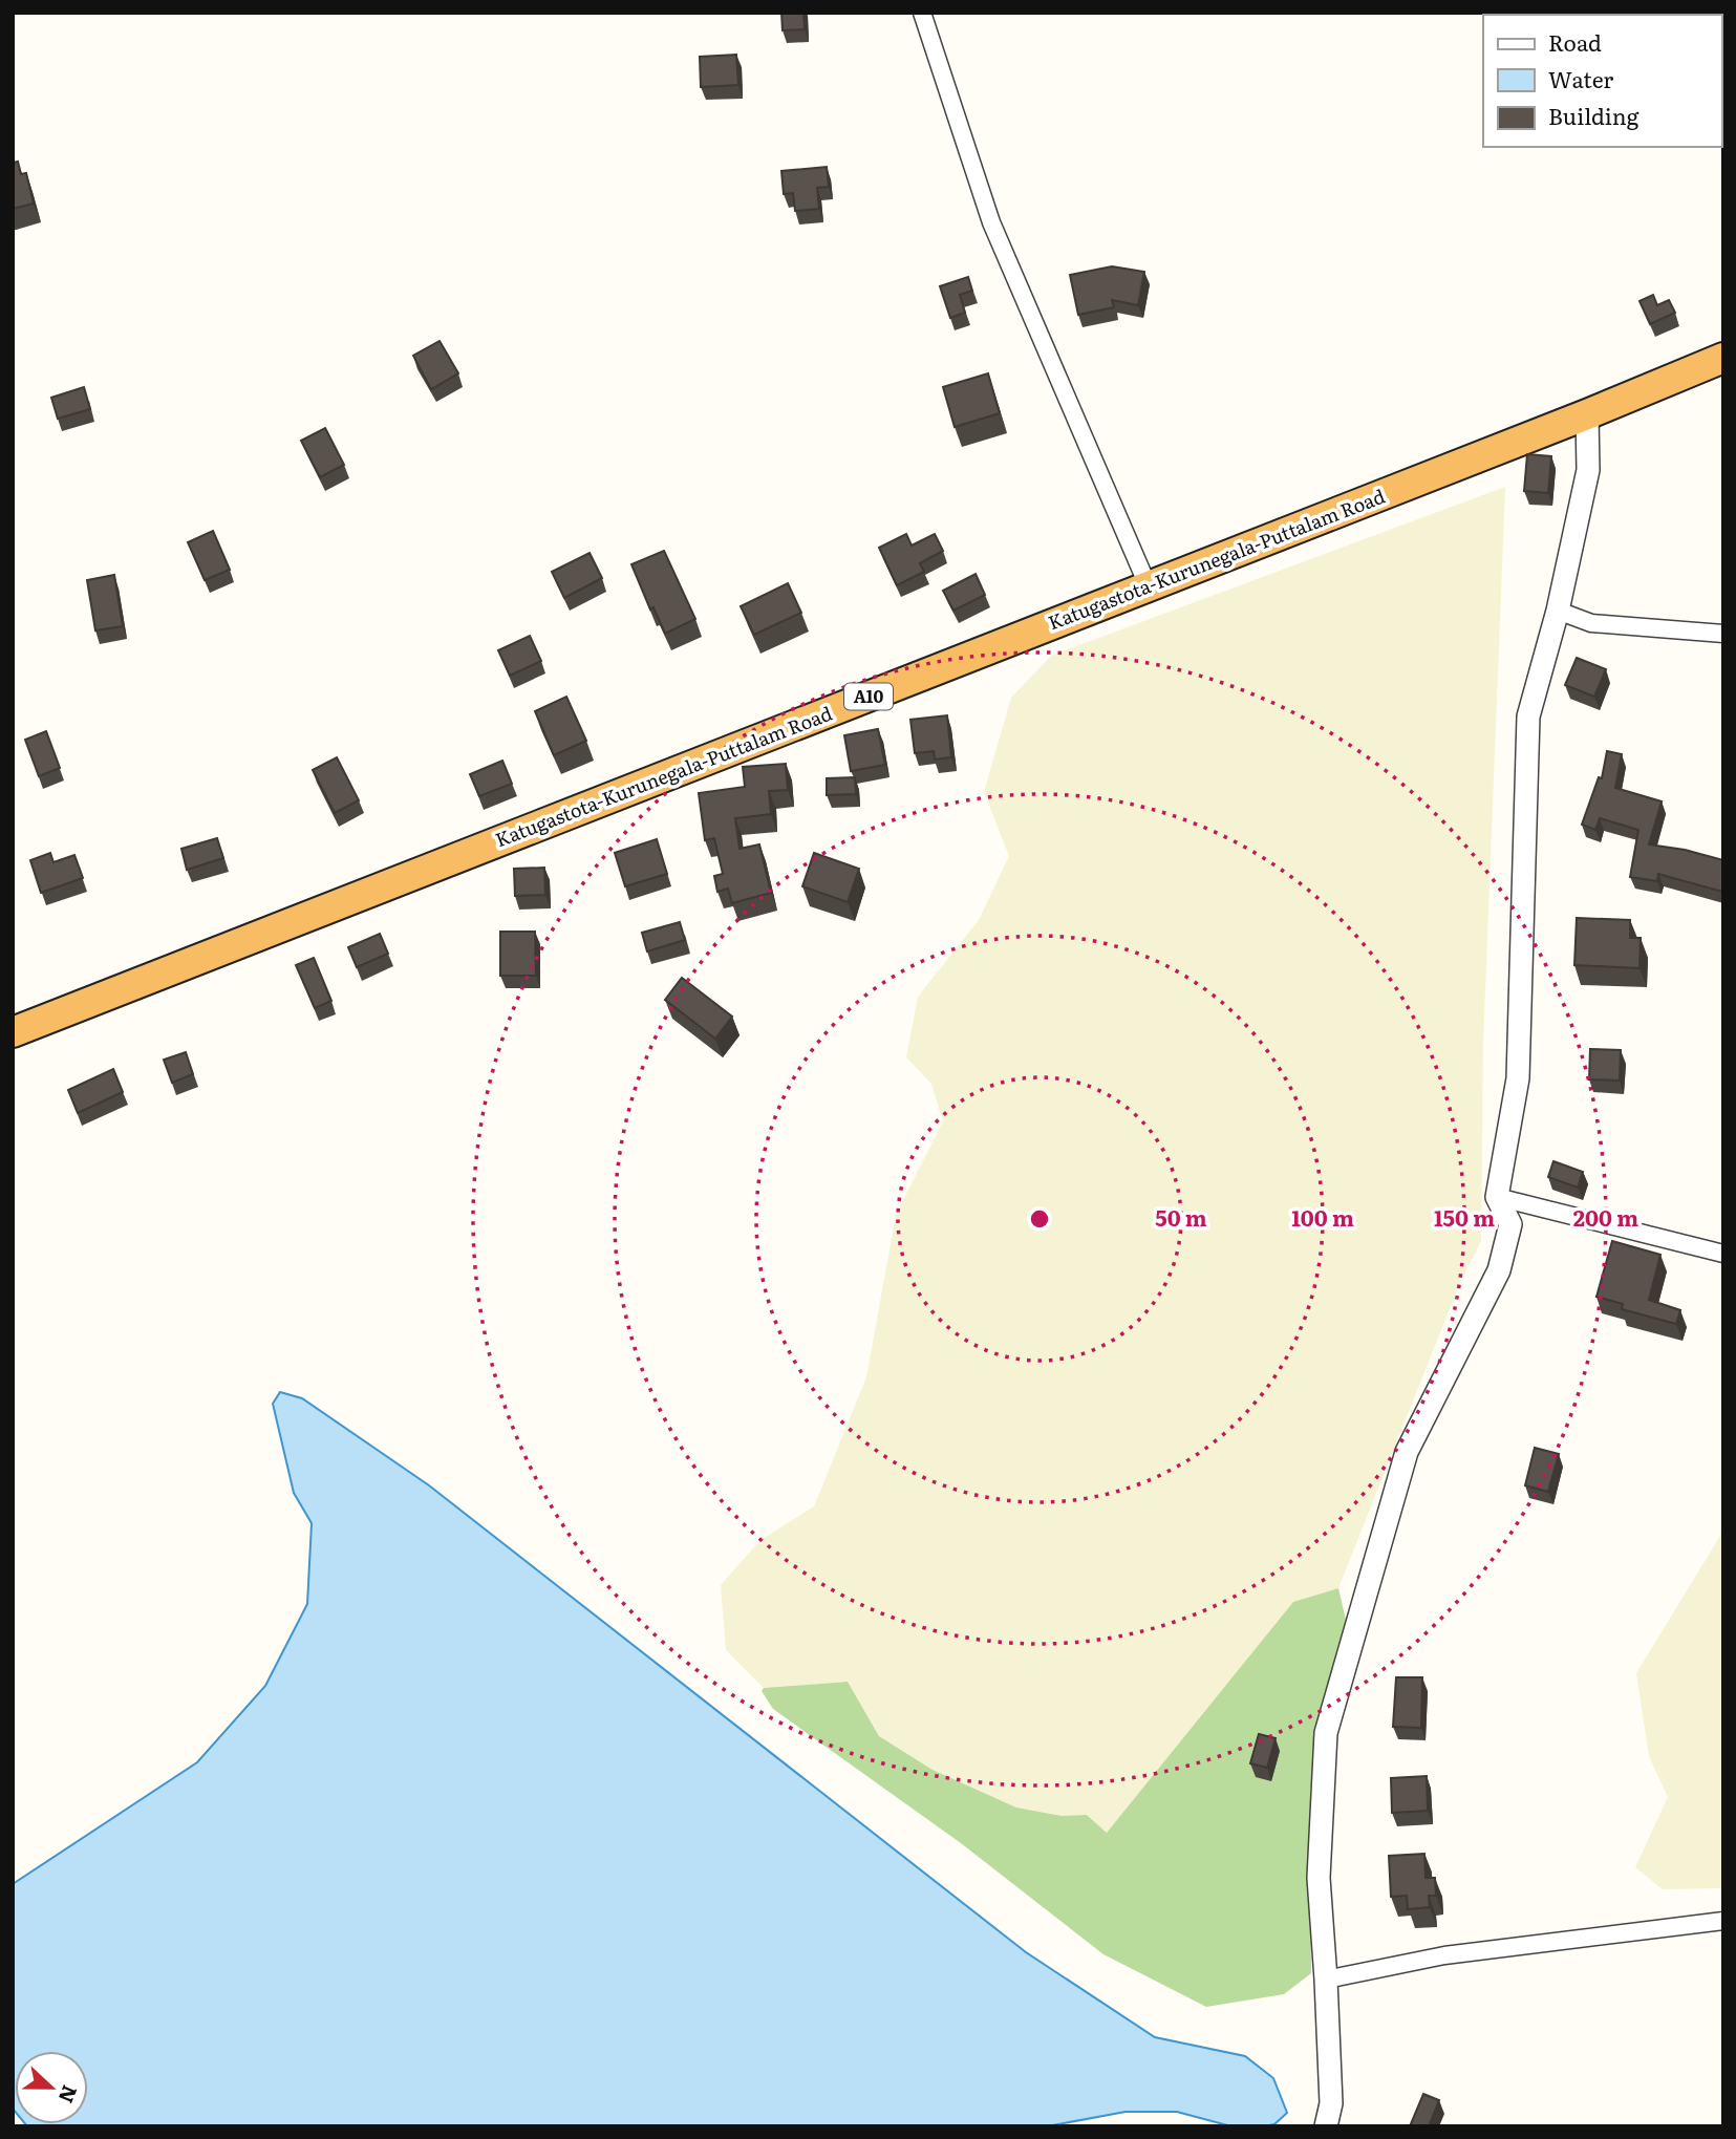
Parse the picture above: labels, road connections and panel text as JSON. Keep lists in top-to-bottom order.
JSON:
{
  "streets": {
    "highway": ["Katugastota-Kurunegala-Puttalam Road", "A10"]
  },
  "legend": ["Road", "Water", "Building"],
  "north": "right",
  "rings": [
    "50 m",
    "100 m",
    "150 m",
    "200 m"
  ]
}
